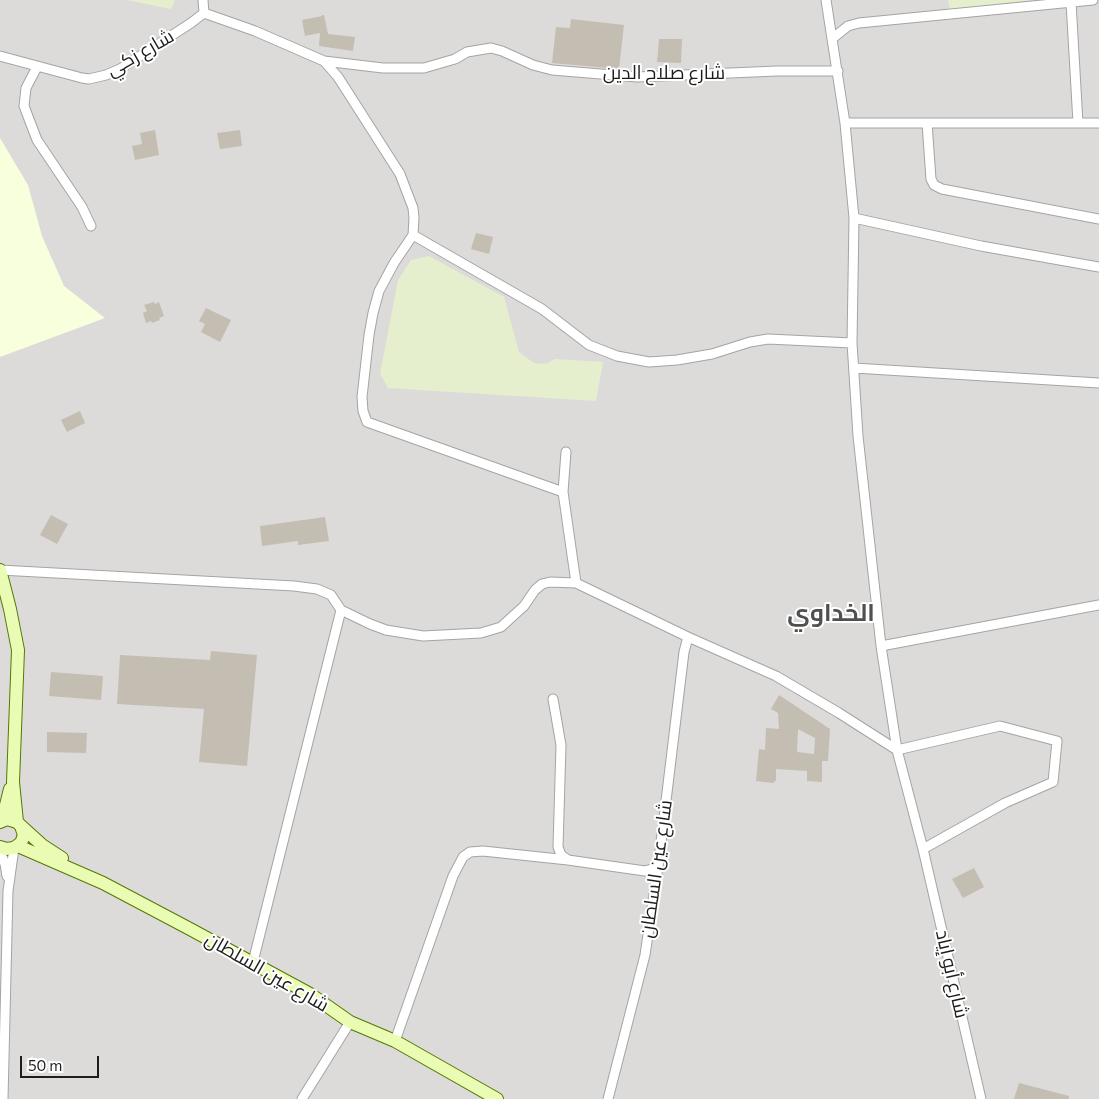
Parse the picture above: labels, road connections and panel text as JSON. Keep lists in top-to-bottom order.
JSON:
{
  "streets": {
    "main road": ["شارع عين السلطان"],
    "street": ["شارع زكي", "شارع صلاح الدين", "شارع أبو إياد"]
  },
  "crossings": [
    ["شارع زكي", "شارع صلاح الدين"],
    ["شارع صلاح الدين", "شارع أبو إياد"]
  ],
  "districts": ["الخداوي"],
  "scale_bar": "50 m"
}
